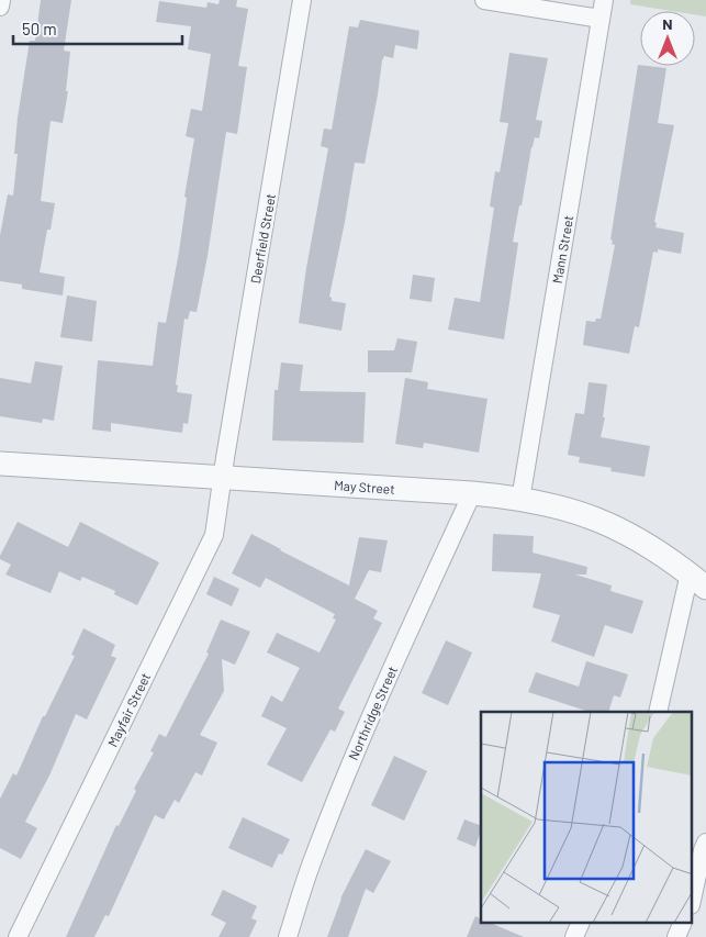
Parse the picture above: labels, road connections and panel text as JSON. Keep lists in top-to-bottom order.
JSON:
{
  "streets": {
    "street": [
      "Deerfield Street",
      "Mann Street",
      "May Street",
      "Mayfair Street",
      "Northridge Street"
    ]
  },
  "crossings": [
    ["Deerfield Street", "May Street"],
    ["Deerfield Street", "Mayfair Street"],
    ["Mann Street", "May Street"],
    ["May Street", "Mayfair Street"],
    ["May Street", "Northridge Street"]
  ],
  "scale_bar": "50 m",
  "north": "top"
}
